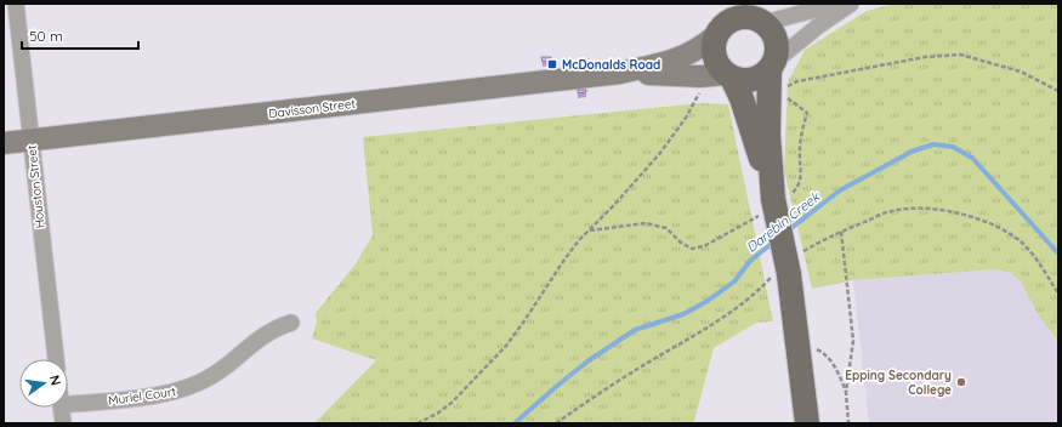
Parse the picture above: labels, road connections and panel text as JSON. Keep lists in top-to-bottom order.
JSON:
{
  "streets": {
    "street": ["Davisson Street", "Houston Street", "Muriel Court"]
  },
  "crossings": [
    ["Davisson Street", "Houston Street"]
  ],
  "water": ["Darebin Creek"],
  "places": {
    "transit": ["McDonalds Road"],
    "other": ["Epping Secondary College"]
  },
  "scale_bar": "50 m",
  "north": "right"
}
